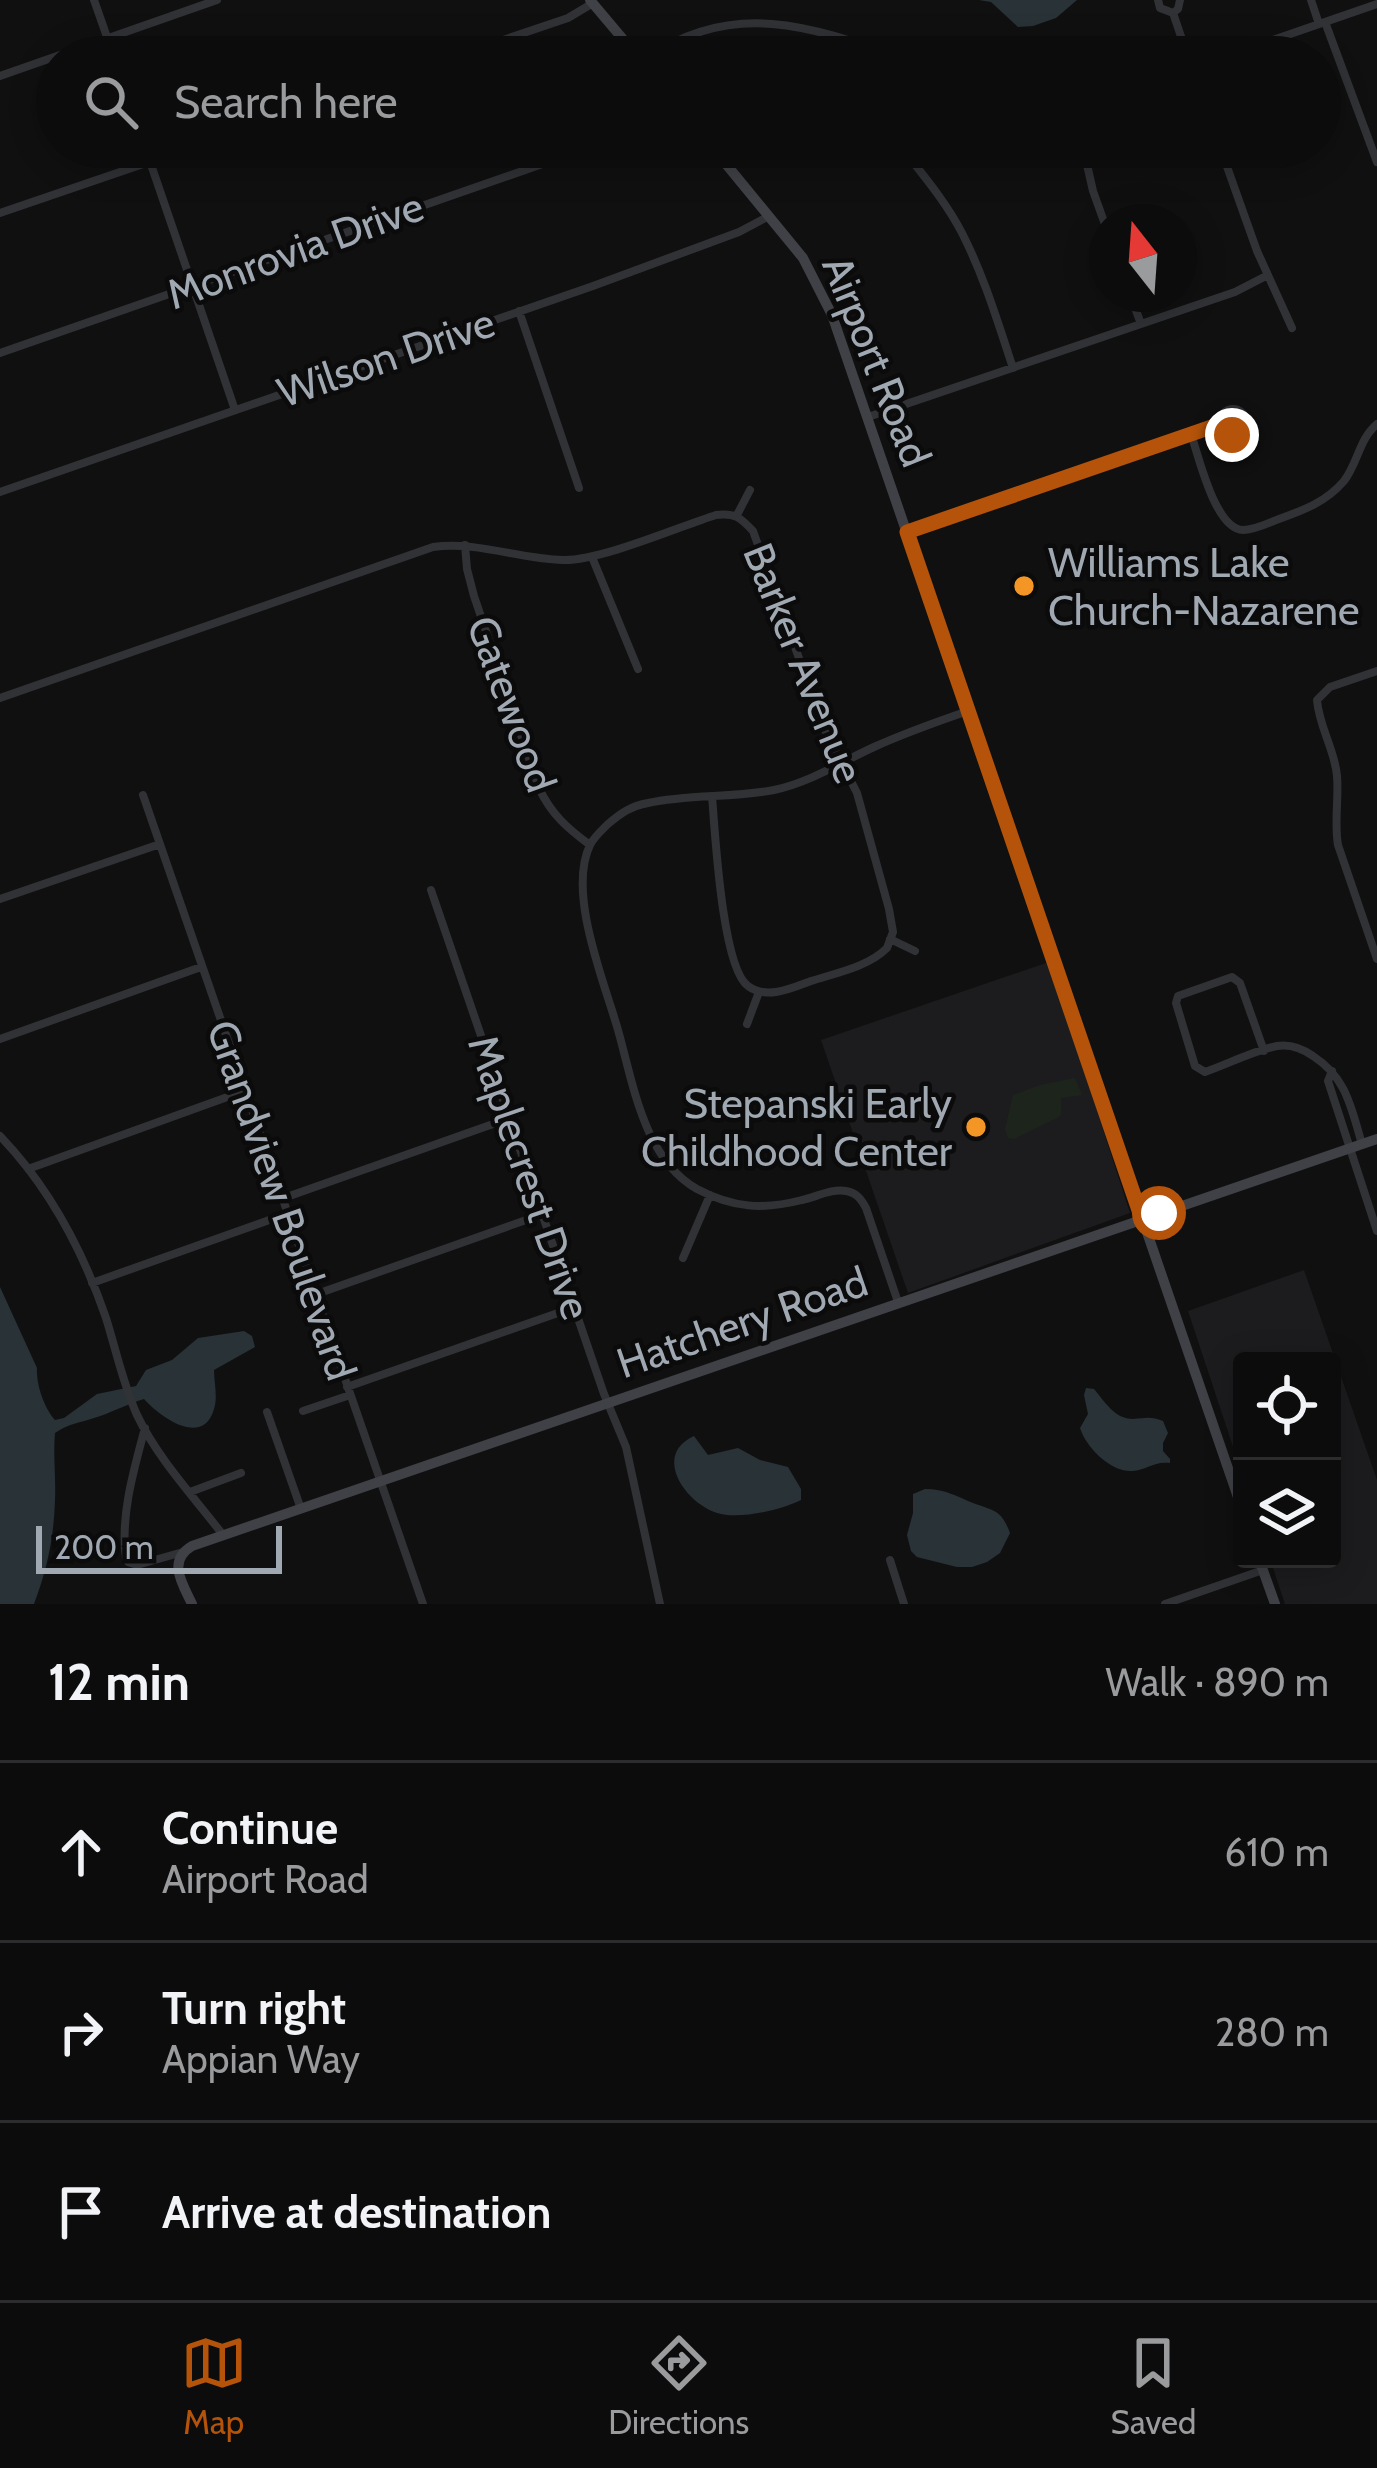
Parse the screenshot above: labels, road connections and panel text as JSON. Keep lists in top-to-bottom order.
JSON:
{
  "streets": {
    "street": [
      "Monrovia Drive",
      "Wilson Drive",
      "Airport Road",
      "Barker Avenue",
      "Gatewood",
      "Maplecrest Drive",
      "Grandview Boulevard",
      "Hatchery Road"
    ]
  },
  "crossings": [
    ["Wilson Drive", "Airport Road"],
    ["Airport Road", "Hatchery Road"],
    ["Barker Avenue", "Gatewood"],
    ["Maplecrest Drive", "Hatchery Road"],
    ["Grandview Boulevard", "Hatchery Road"]
  ],
  "places": ["Williams Lake Church-Nazarene", "Stepanski Early Childhood Center"],
  "scale_bar": "200 m",
  "north": "top",
  "page": {
    "search": "Search here",
    "scale": "200 m",
    "heading": ["12 min", "Walk · 890 m"],
    "list": [
      ["Continue", "Airport Road", "610 m"],
      ["Turn right", "Appian Way", "280 m"],
      "Arrive at destination"
    ],
    "nav": ["Map", "Directions", "Saved"]
  }
}
